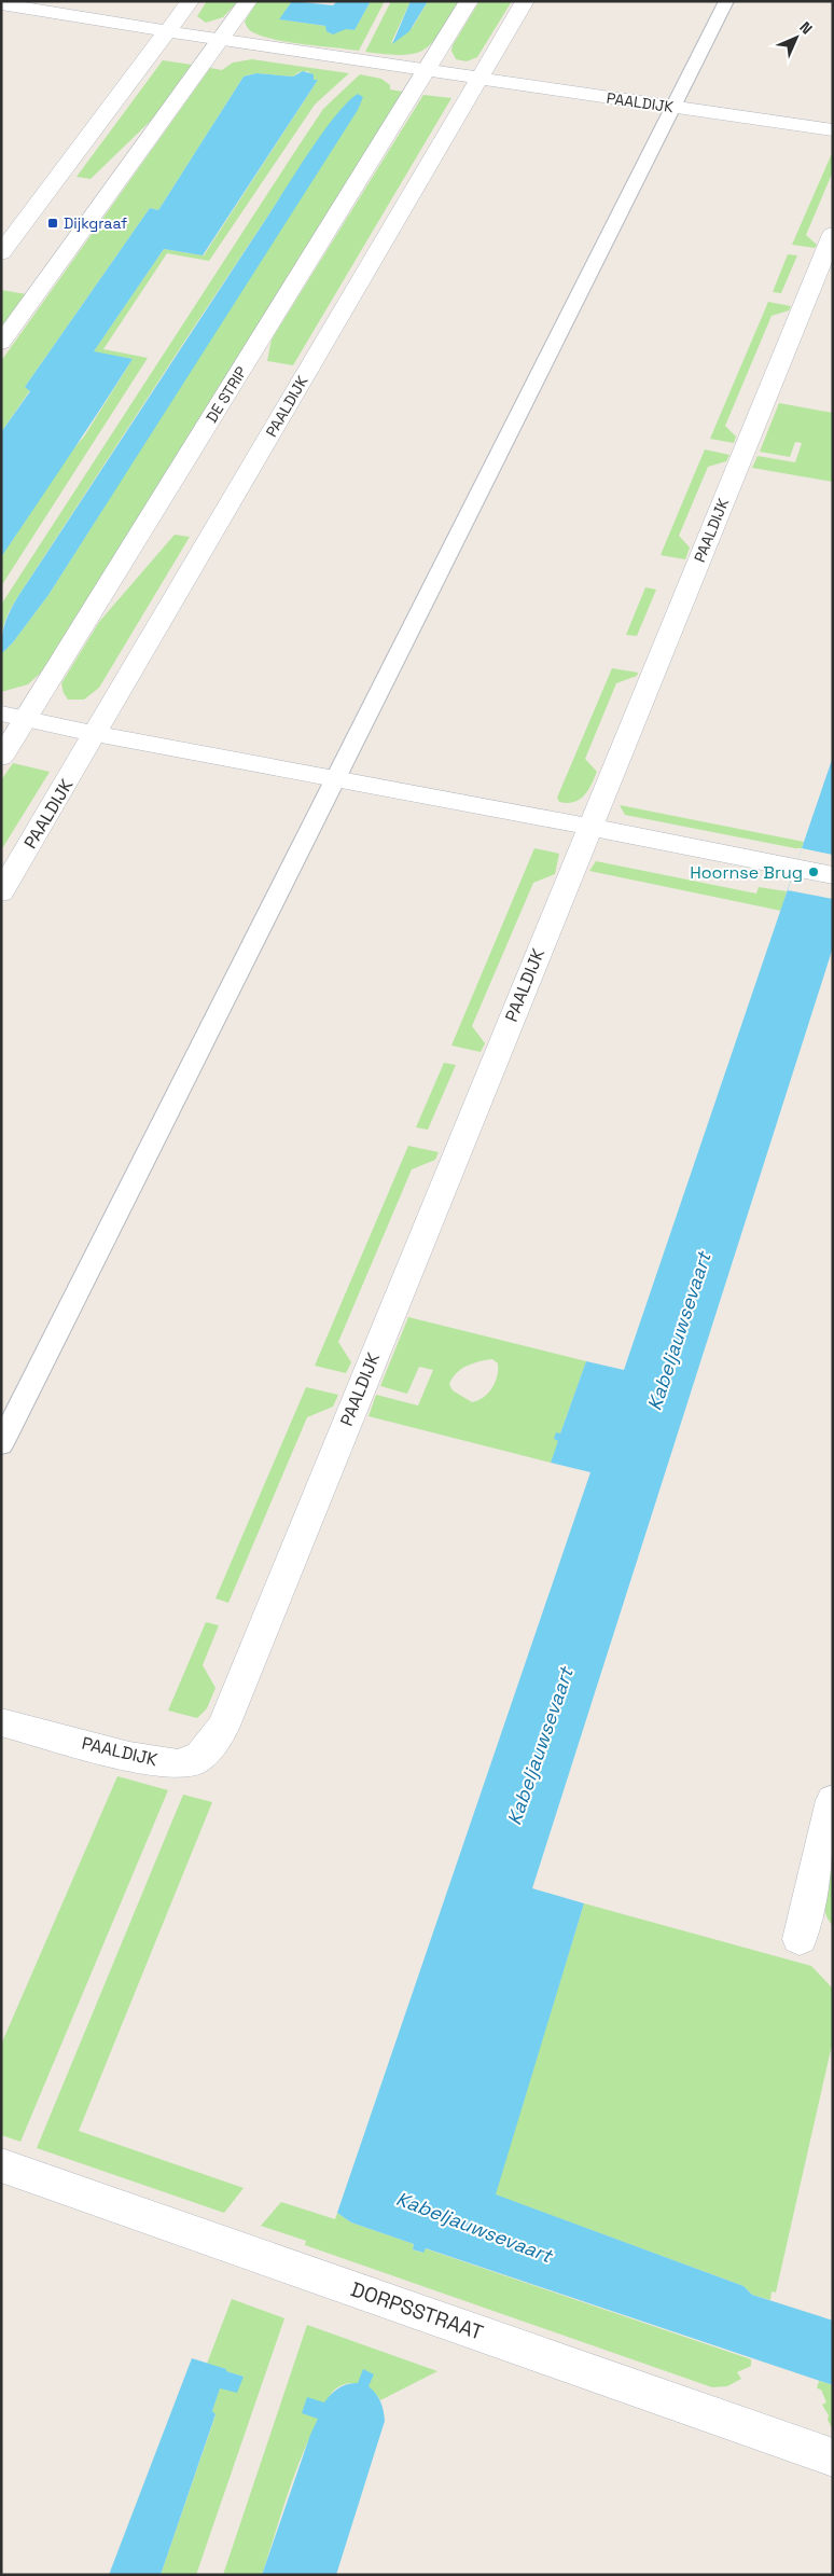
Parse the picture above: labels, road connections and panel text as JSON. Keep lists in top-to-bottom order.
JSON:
{
  "streets": {
    "street": ["PAALDIJK", "DE STRIP", "DORPSSTRAAT"]
  },
  "crossings": [
    ["PAALDIJK", "DE STRIP"]
  ],
  "water": ["Kabeljauwsevaart"],
  "places": {
    "transit": ["Dijkgraaf"],
    "other": ["Hoornse Brug"]
  },
  "north": "top right"
}
